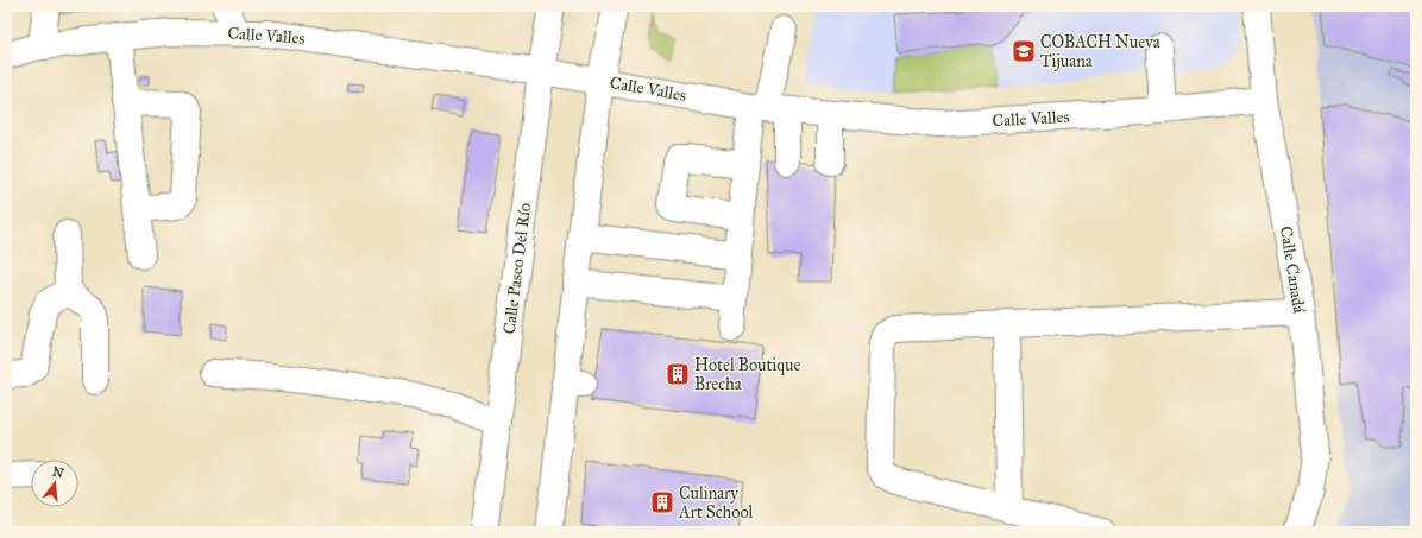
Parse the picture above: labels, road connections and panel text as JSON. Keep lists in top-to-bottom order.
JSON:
{
  "streets": {
    "street": ["Calle Valles", "Calle Paseo Del Río", "Calle Canadá"]
  },
  "crossings": [
    ["Calle Valles", "Calle Paseo Del Río"],
    ["Calle Valles", "Calle Canadá"]
  ],
  "places": {
    "school or university": ["COBACH Nueva Tijuana"],
    "building": ["Hotel Boutique Brecha", "Culinary Art School"]
  },
  "north": "top"
}
